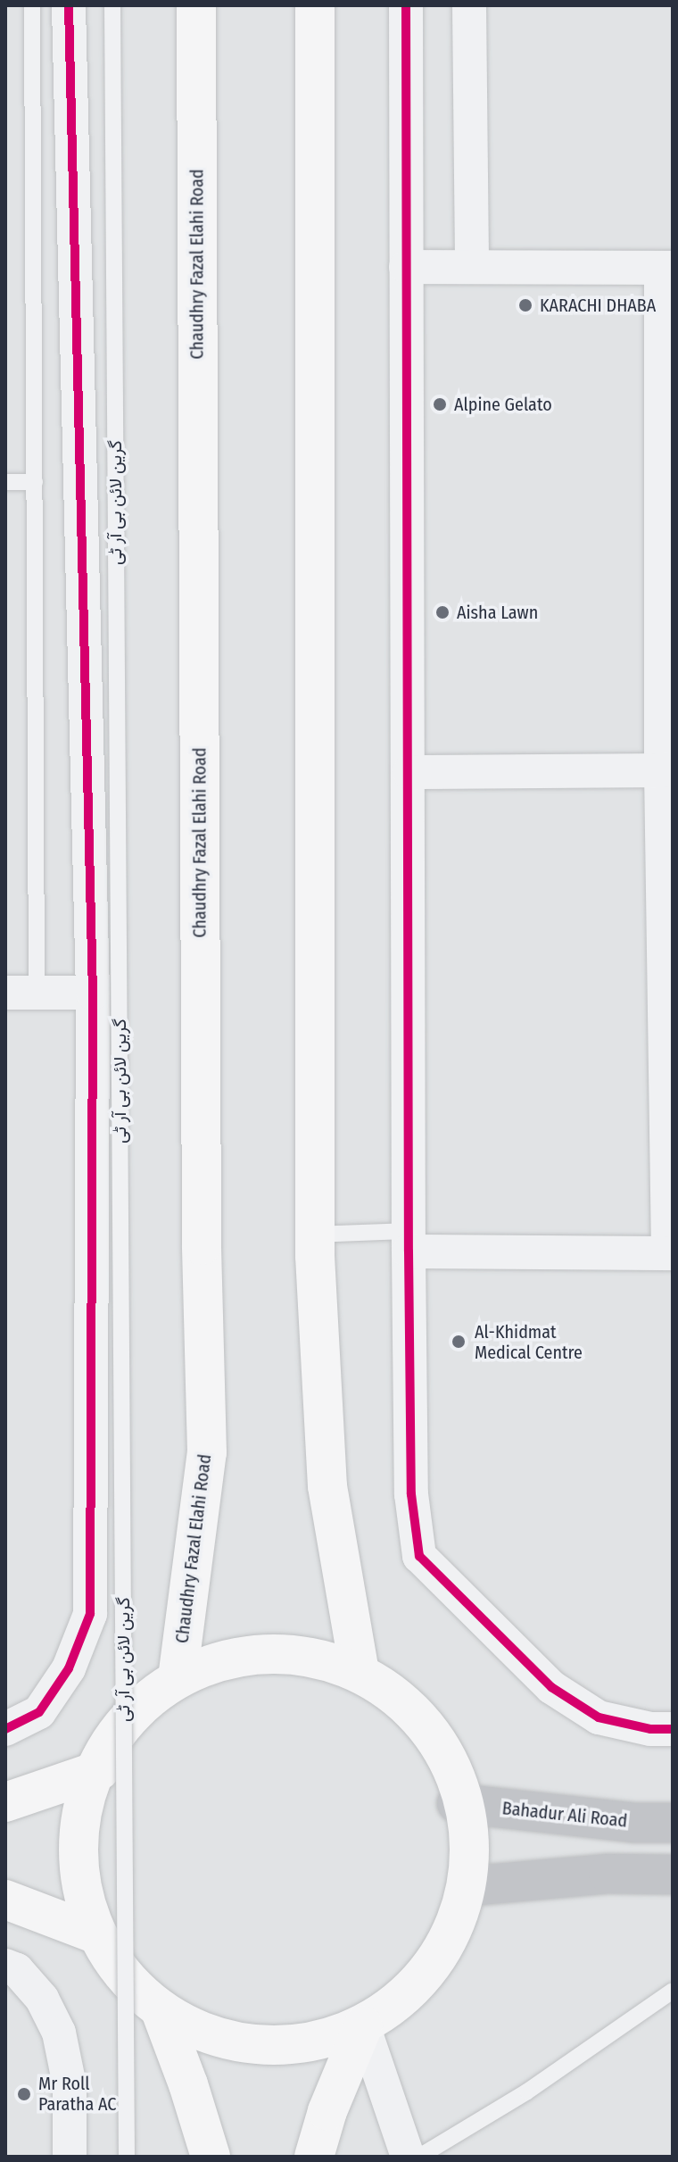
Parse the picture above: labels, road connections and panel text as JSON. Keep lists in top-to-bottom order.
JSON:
{
  "streets": {
    "main road": ["Chaudhry Fazal Elahi Road", "Bahadur Ali Road"],
    "lane": ["گرین لائن بی آر ٹی"]
  },
  "places": [
    "KARACHI DHABA",
    "Alpine Gelato",
    "Aisha Lawn",
    "Al-Khidmat Medical Centre",
    "Mr Roll Paratha AC"
  ]
}
